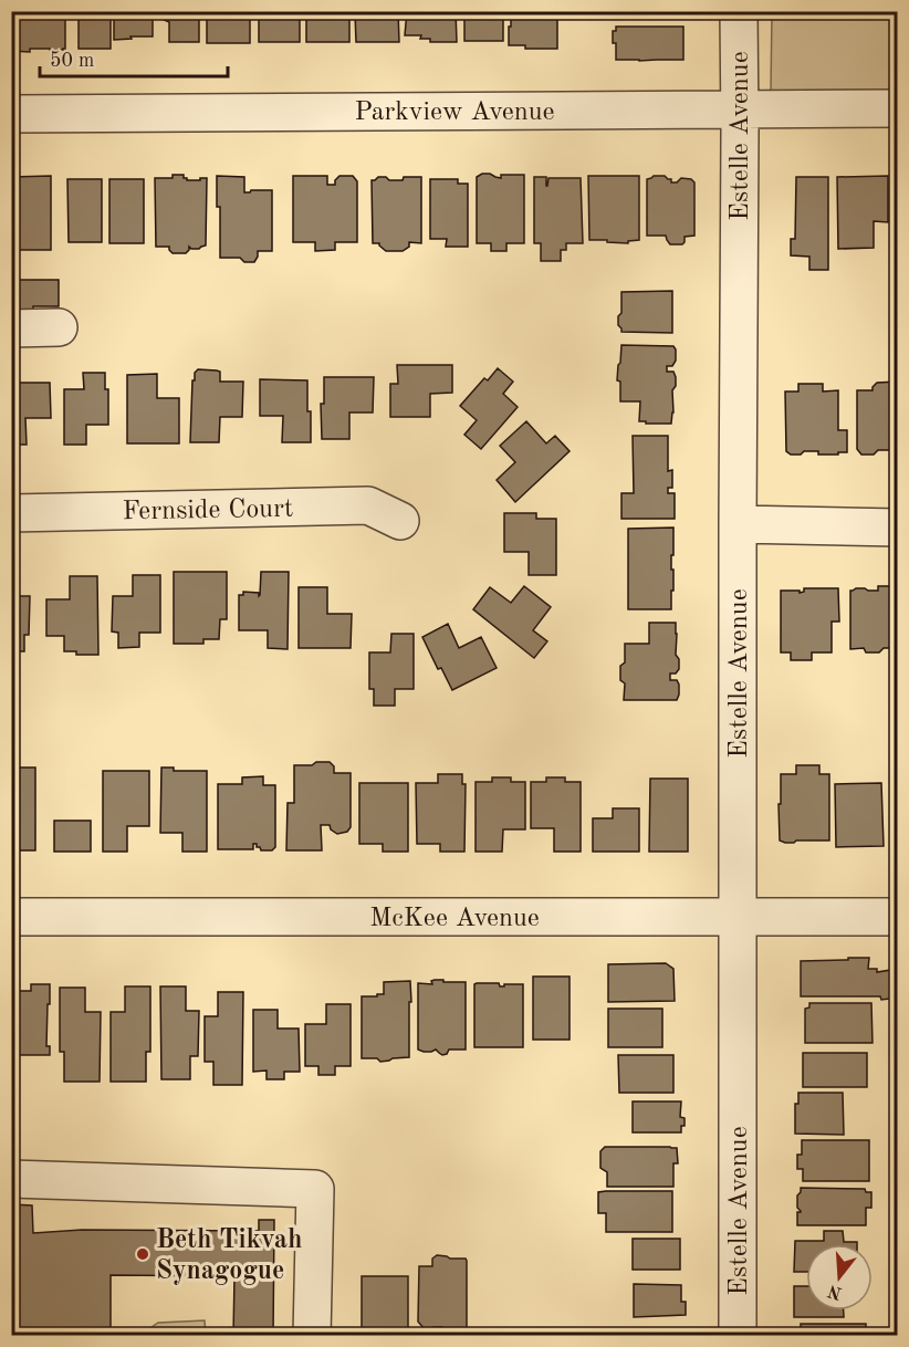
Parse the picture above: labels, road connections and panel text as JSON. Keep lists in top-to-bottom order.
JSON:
{
  "streets": {
    "street": [
      "Parkview Avenue",
      "Estelle Avenue",
      "Fernside Court",
      "McKee Avenue"
    ]
  },
  "crossings": [
    ["Parkview Avenue", "Estelle Avenue"],
    ["Estelle Avenue", "McKee Avenue"]
  ],
  "places": ["Beth Tikvah Synagogue"],
  "scale_bar": "50 m",
  "north": "bottom"
}
